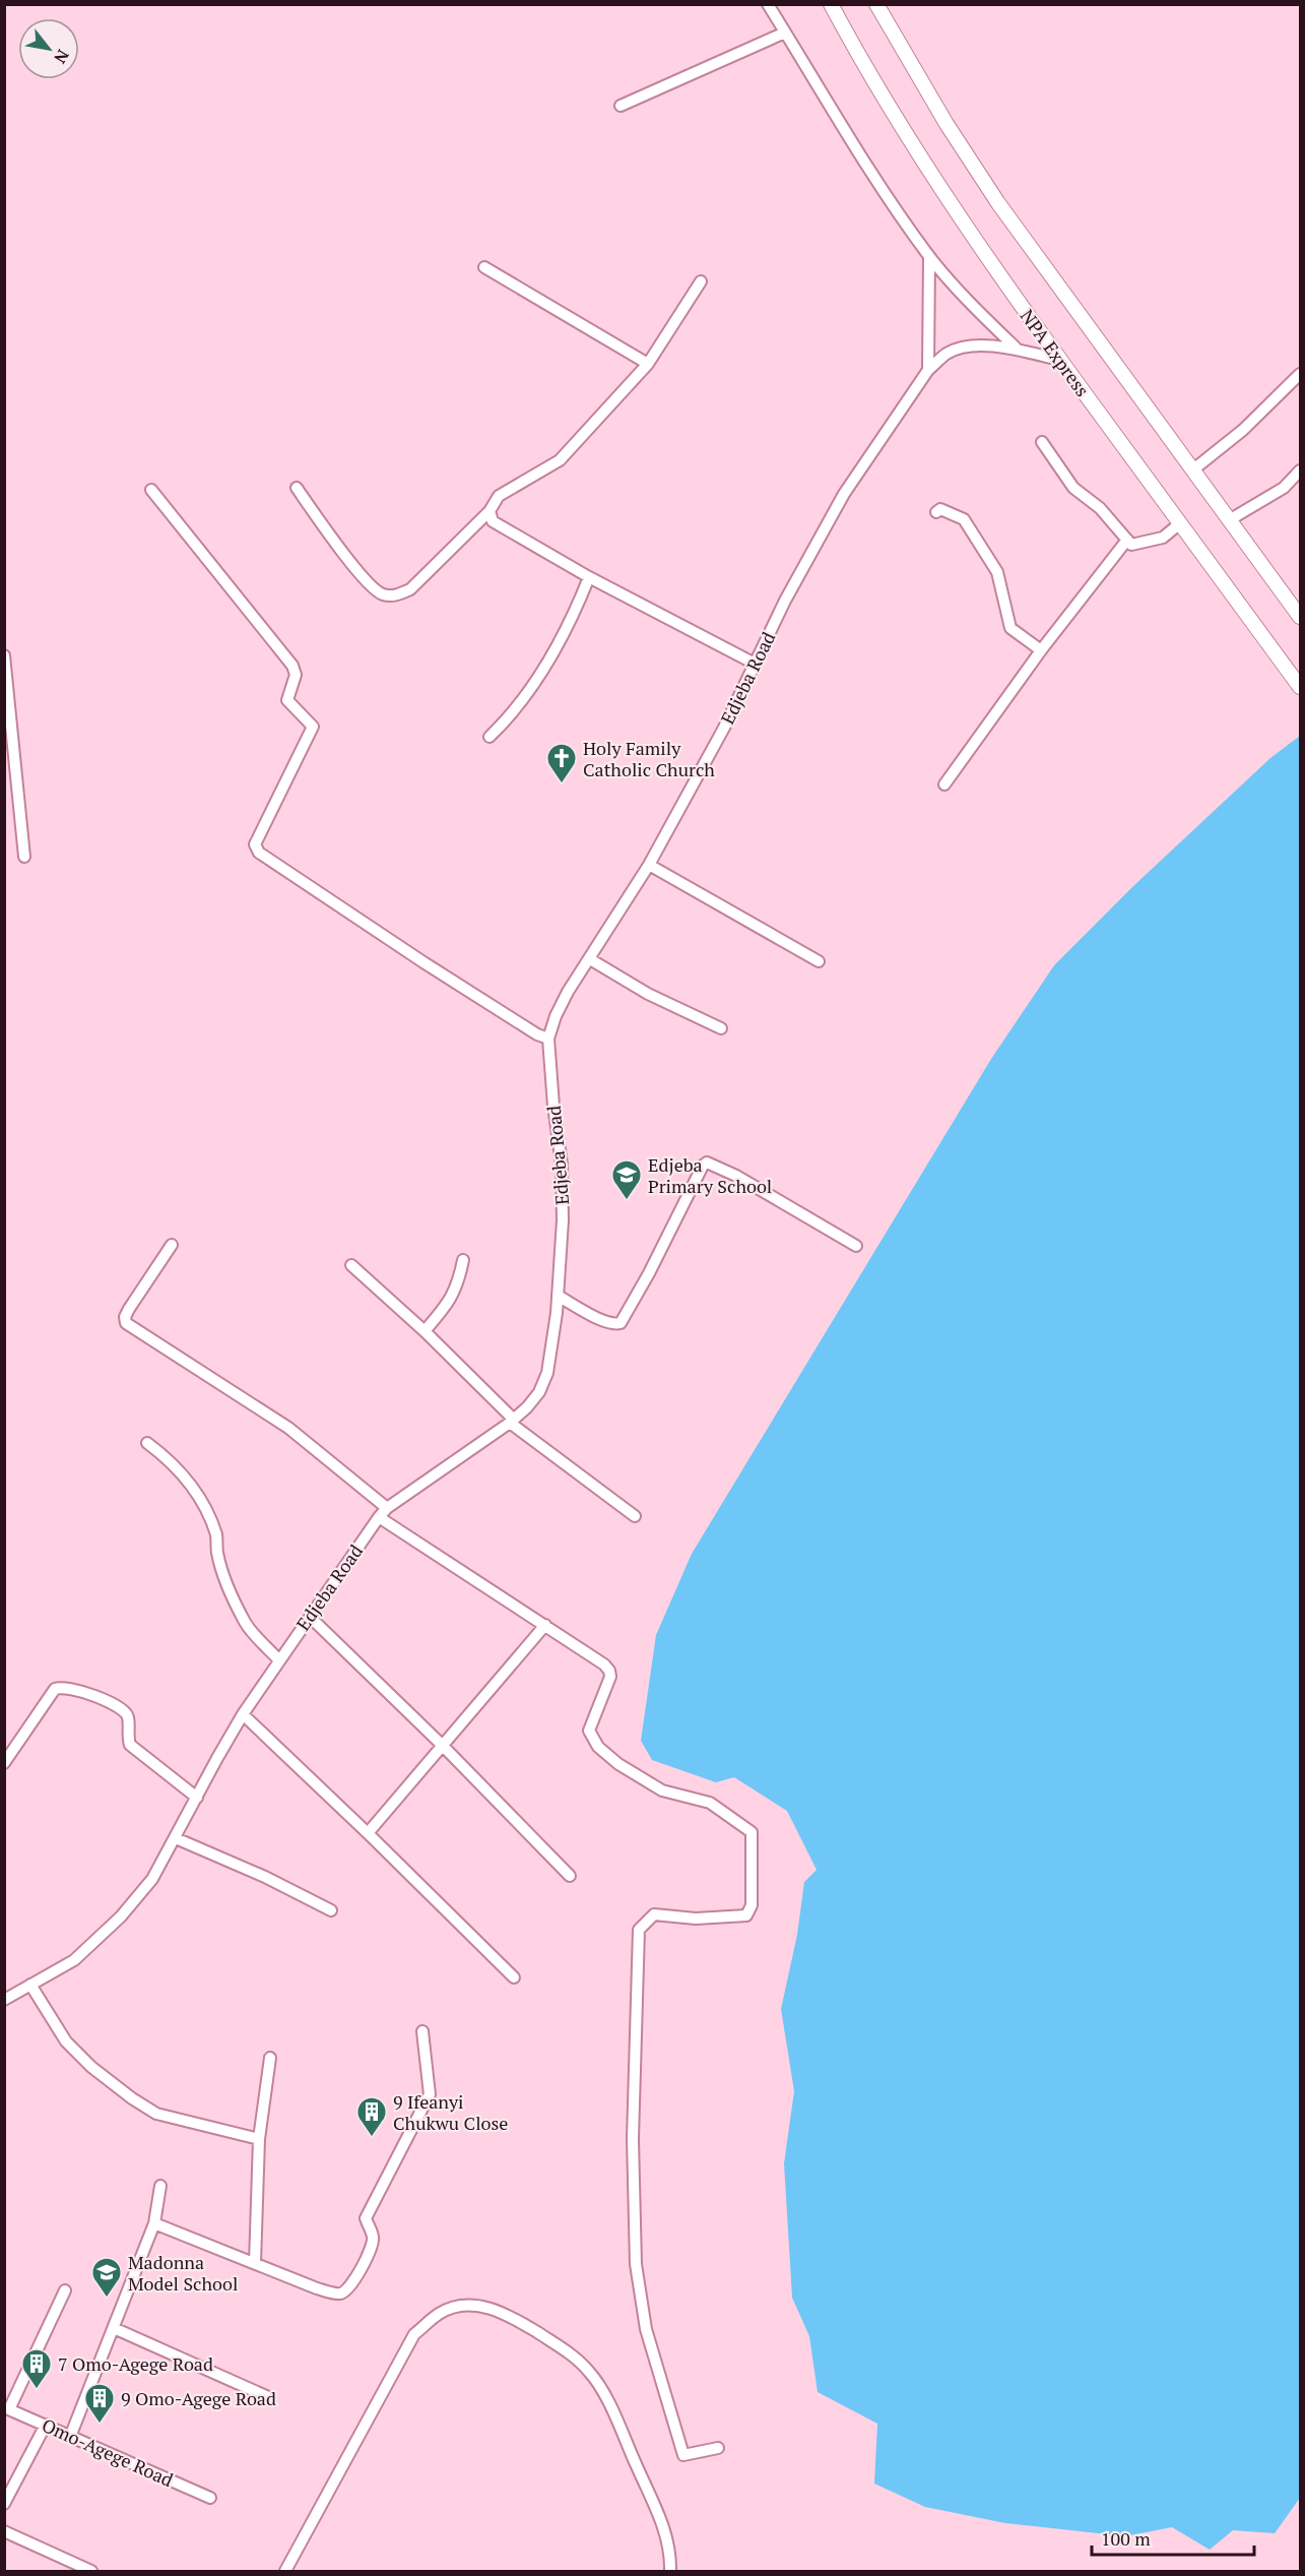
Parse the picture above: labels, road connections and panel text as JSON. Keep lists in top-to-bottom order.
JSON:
{
  "streets": {
    "main road": ["NPA Express"],
    "street": ["Edjeba Road", "Omo-Agege Road"]
  },
  "crossings": [
    ["NPA Express", "Edjeba Road"]
  ],
  "places": {
    "church": ["Holy Family Catholic Church"],
    "school or university": ["Edjeba Primary School", "Madonna Model School"],
    "building": ["9 Ifeanyi Chukwu Close", "7 Omo-Agege Road", "9 Omo-Agege Road"]
  },
  "scale_bar": "100 m",
  "north": "bottom right"
}
